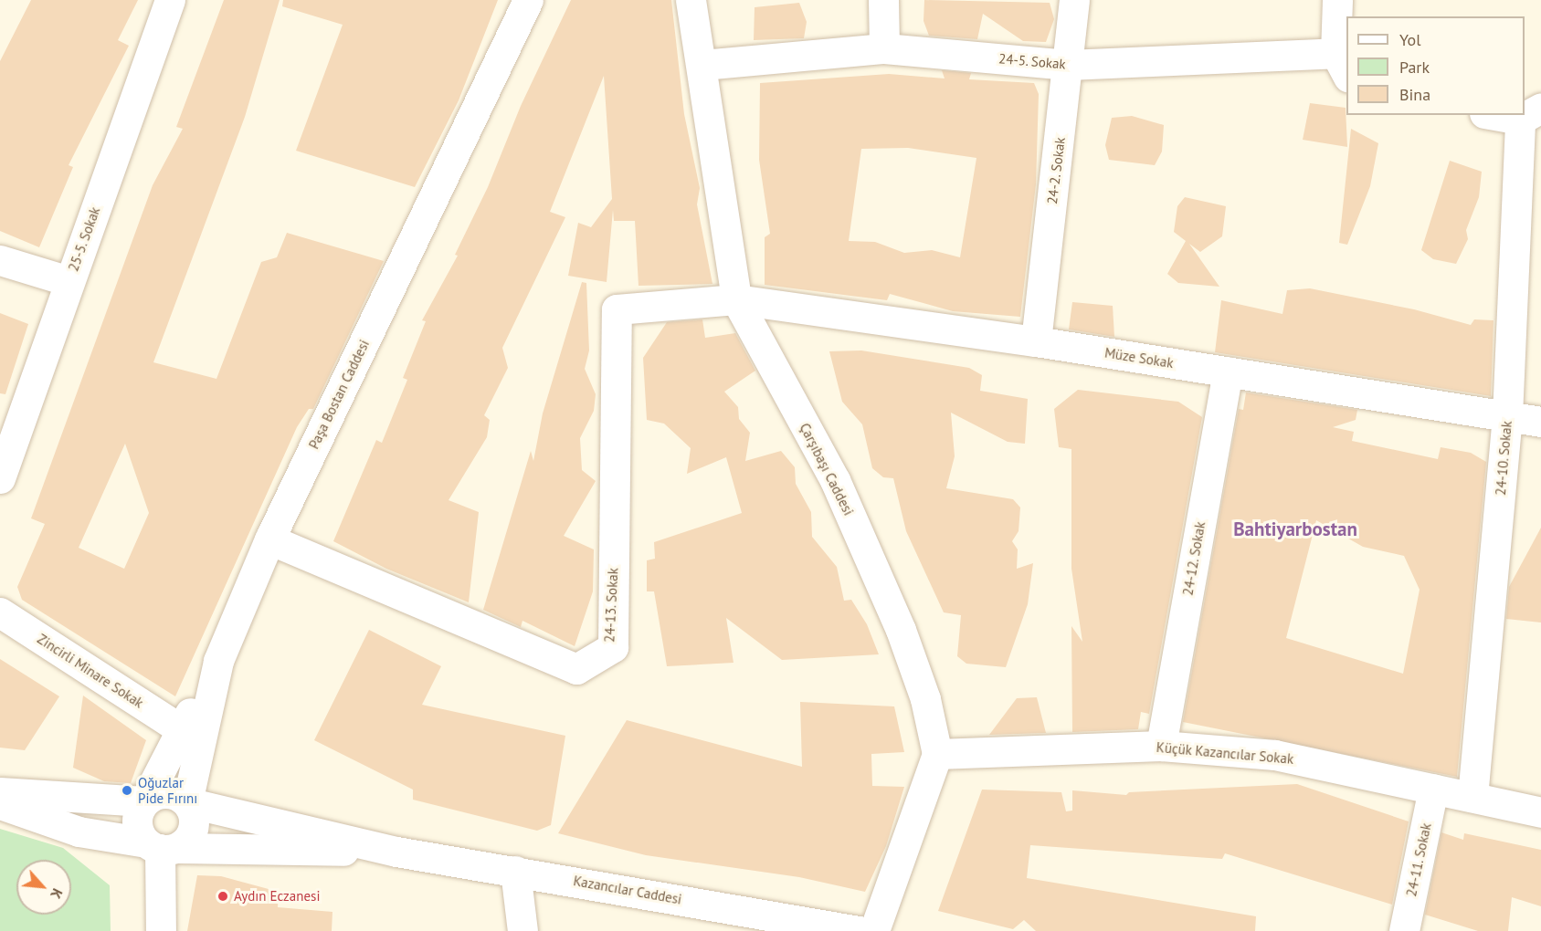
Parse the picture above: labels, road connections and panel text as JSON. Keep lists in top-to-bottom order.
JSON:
{
  "streets": {
    "street": [
      "24-5. Sokak",
      "24-2. Sokak",
      "25-5. Sokak",
      "Müze Sokak",
      "Paşa Bostan Caddesi",
      "24-10. Sokak",
      "Çarşıbaşı Caddesi",
      "24-12. Sokak",
      "24-13. Sokak",
      "Zincirli Minare Sokak",
      "Küçük Kazancılar Sokak",
      "24-11. Sokak",
      "Kazancılar Caddesi"
    ]
  },
  "crossings": [
    ["24-5. Sokak", "24-2. Sokak"],
    ["24-5. Sokak", "Çarşıbaşı Caddesi"],
    ["24-2. Sokak", "Müze Sokak"],
    ["Müze Sokak", "24-10. Sokak"],
    ["Müze Sokak", "Çarşıbaşı Caddesi"],
    ["Müze Sokak", "24-12. Sokak"],
    ["Müze Sokak", "24-13. Sokak"],
    ["Paşa Bostan Caddesi", "24-13. Sokak"],
    ["Paşa Bostan Caddesi", "Kazancılar Caddesi"],
    ["24-10. Sokak", "Küçük Kazancılar Sokak"],
    ["Çarşıbaşı Caddesi", "24-13. Sokak"],
    ["Çarşıbaşı Caddesi", "Küçük Kazancılar Sokak"],
    ["24-12. Sokak", "Küçük Kazancılar Sokak"],
    ["Küçük Kazancılar Sokak", "24-11. Sokak"]
  ],
  "districts": ["Bahtiyarbostan"],
  "places": ["Oğuzlar Pide Fırını", "Aydın Eczanesi"],
  "legend": ["Yol", "Park", "Bina"],
  "north": "bottom right"
}
